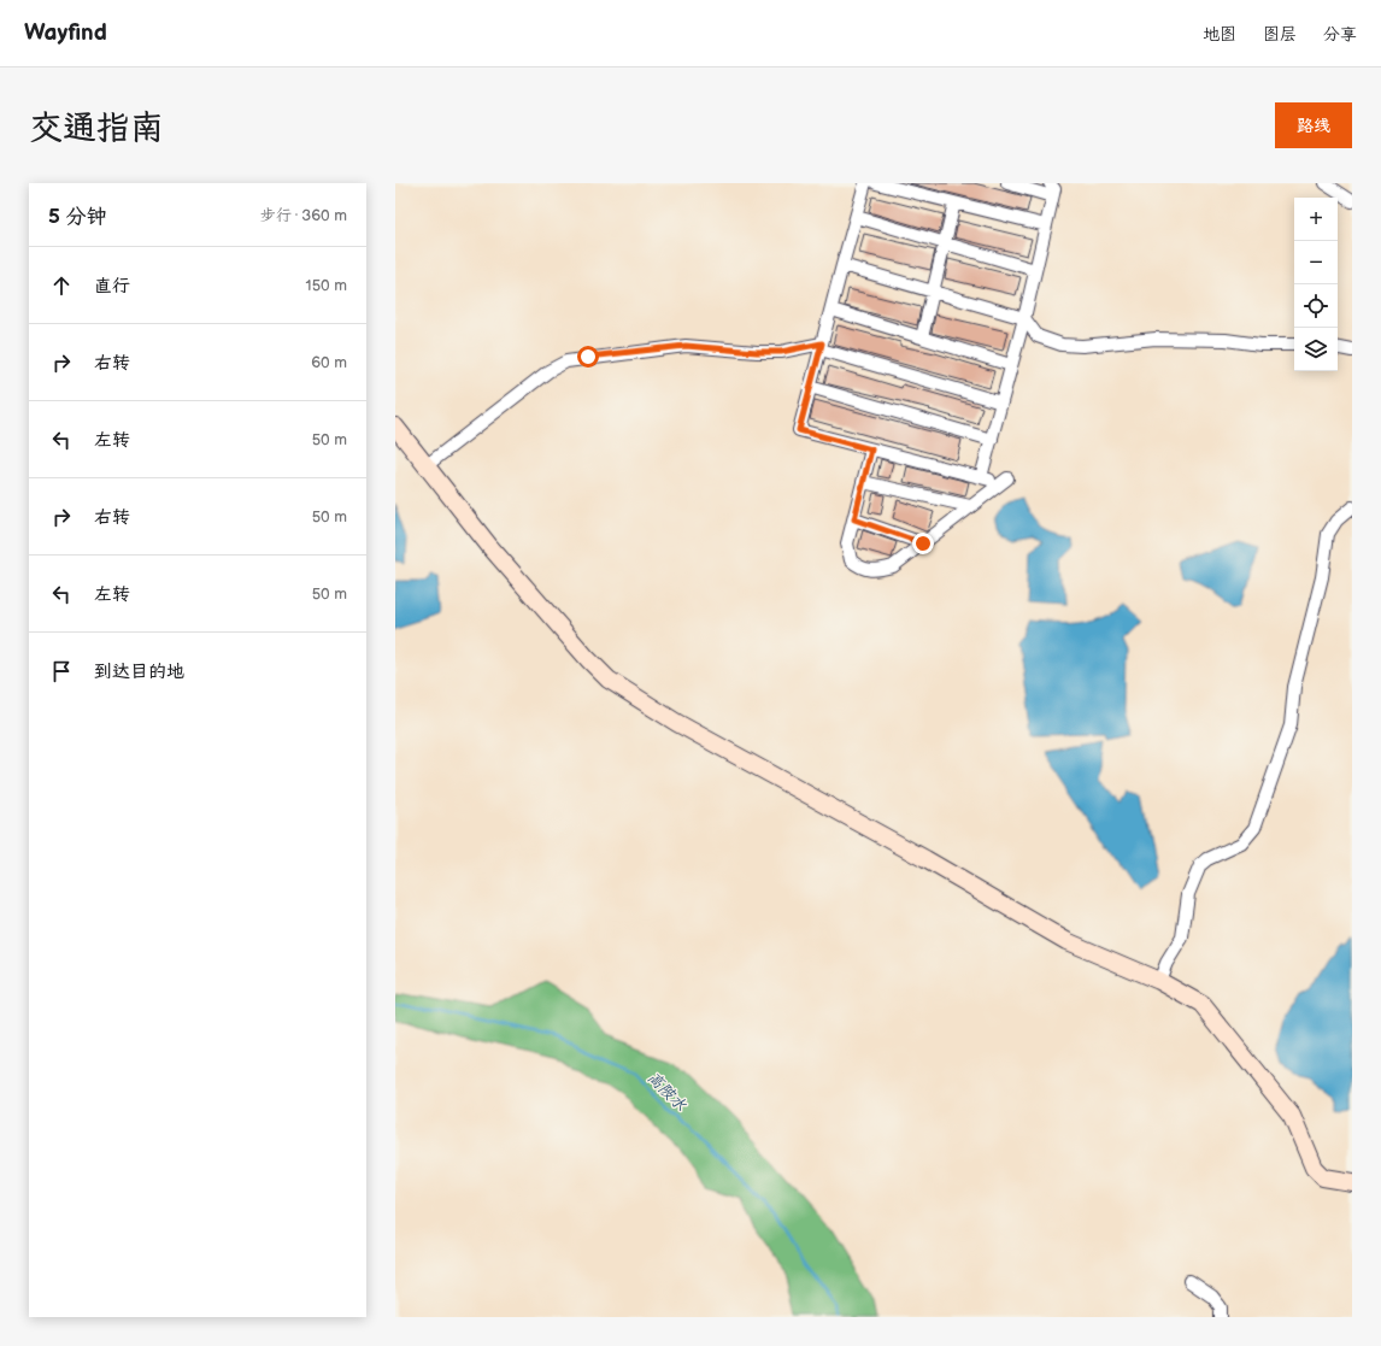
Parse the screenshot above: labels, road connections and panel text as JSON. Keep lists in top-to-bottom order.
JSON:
{
  "water": ["高陂水"],
  "page": {
    "header": "Wayfind",
    "nav": ["地图", "图层", "分享"],
    "buttons": "路线",
    "title": "交通指南",
    "heading": ["5 分钟", "步行 · 360 m"],
    "map_buttons": ["+", "−"],
    "list": [
      ["直行", "150 m"],
      ["右转", "60 m"],
      ["左转", "50 m"],
      ["右转", "50 m"],
      ["左转", "50 m"],
      "到达目的地"
    ]
  }
}
